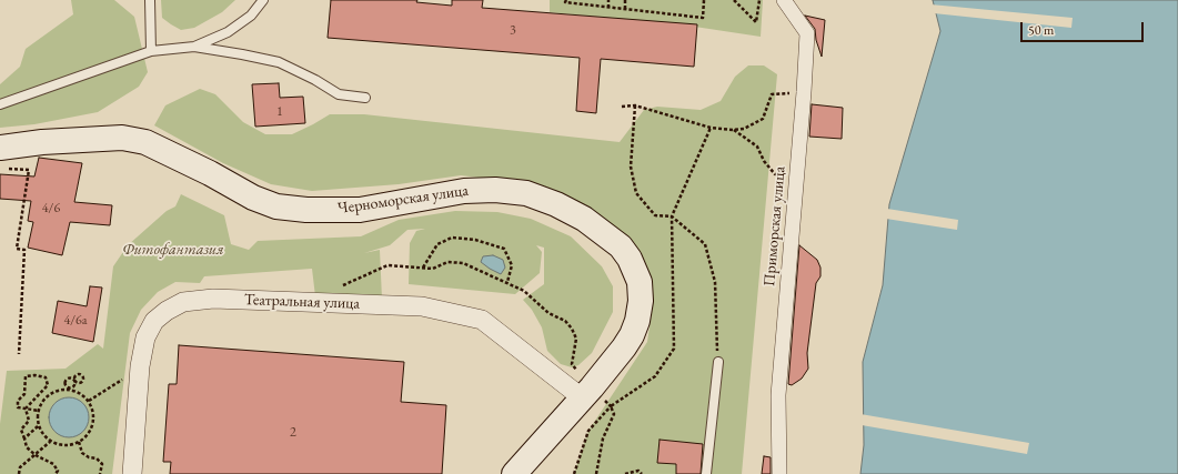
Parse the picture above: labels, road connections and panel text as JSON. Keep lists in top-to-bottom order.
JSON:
{
  "streets": {
    "main road": ["Черноморская улица"],
    "street": ["Приморская улица", "Театральная улица"]
  },
  "crossings": [
    ["Черноморская улица", "Театральная улица"]
  ],
  "parks": ["Фитофантазия"],
  "house_numbers": [
    "3",
    "1",
    "4/6",
    "4/6а",
    "2"
  ],
  "scale_bar": "50 m"
}
